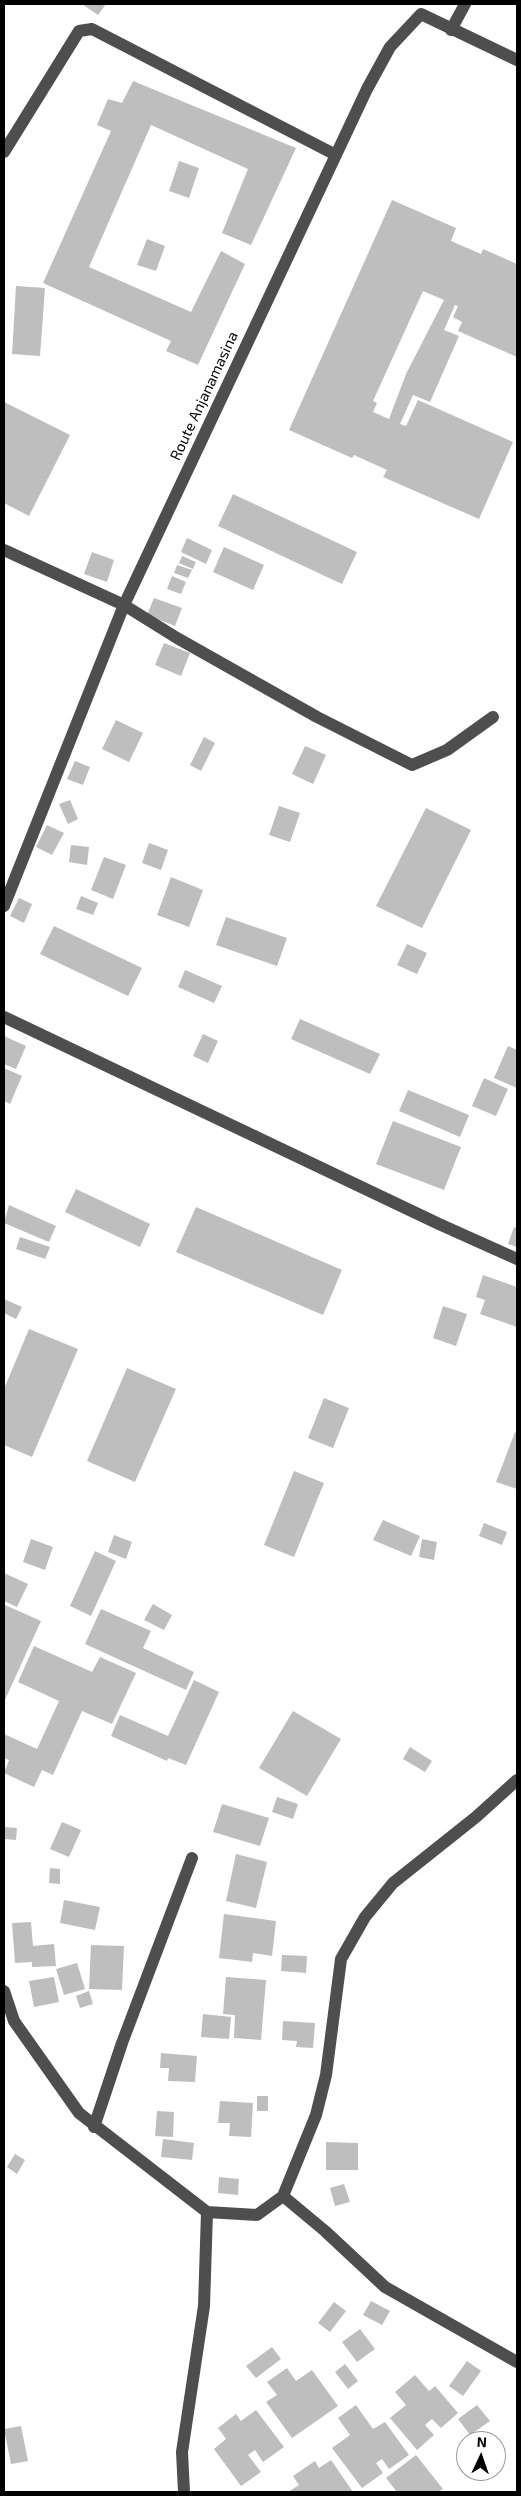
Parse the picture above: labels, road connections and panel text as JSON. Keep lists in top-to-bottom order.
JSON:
{
  "streets": {
    "street": ["Route Anjanamasina"]
  },
  "north": "top"
}
